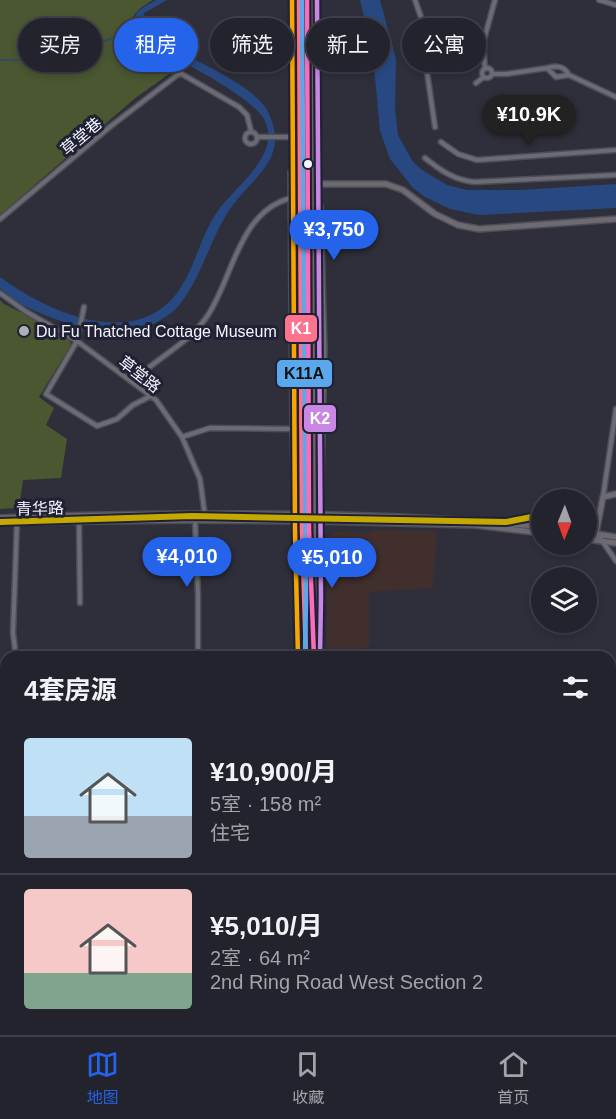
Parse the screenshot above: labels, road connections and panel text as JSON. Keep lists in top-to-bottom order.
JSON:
{
  "streets": {
    "main road": ["青华路"],
    "street": ["草堂巷", "草堂路"]
  },
  "crossings": [
    ["草堂路", "青华路"]
  ],
  "places": ["Du Fu Thatched Cottage Museum"],
  "lines": ["transit line K1", "transit line K11A", "transit line K2"],
  "north": "bottom",
  "page": {
    "chip": [
      "买房",
      "租房",
      "筛选",
      "新上",
      "公寓"
    ],
    "price": [
      "¥10.9K",
      "¥3,750",
      "¥4,010",
      "¥5,010"
    ],
    "heading": "4套房源",
    "list": [
      {
        "name": "¥10,900/月",
        "note": "5室 · 158 m² · 住宅"
      },
      {
        "name": "¥5,010/月",
        "note": "2室 · 64 m² · 2nd Ring Road West Section 2"
      }
    ],
    "tabs": ["地图", "收藏", "首页"]
  }
}
